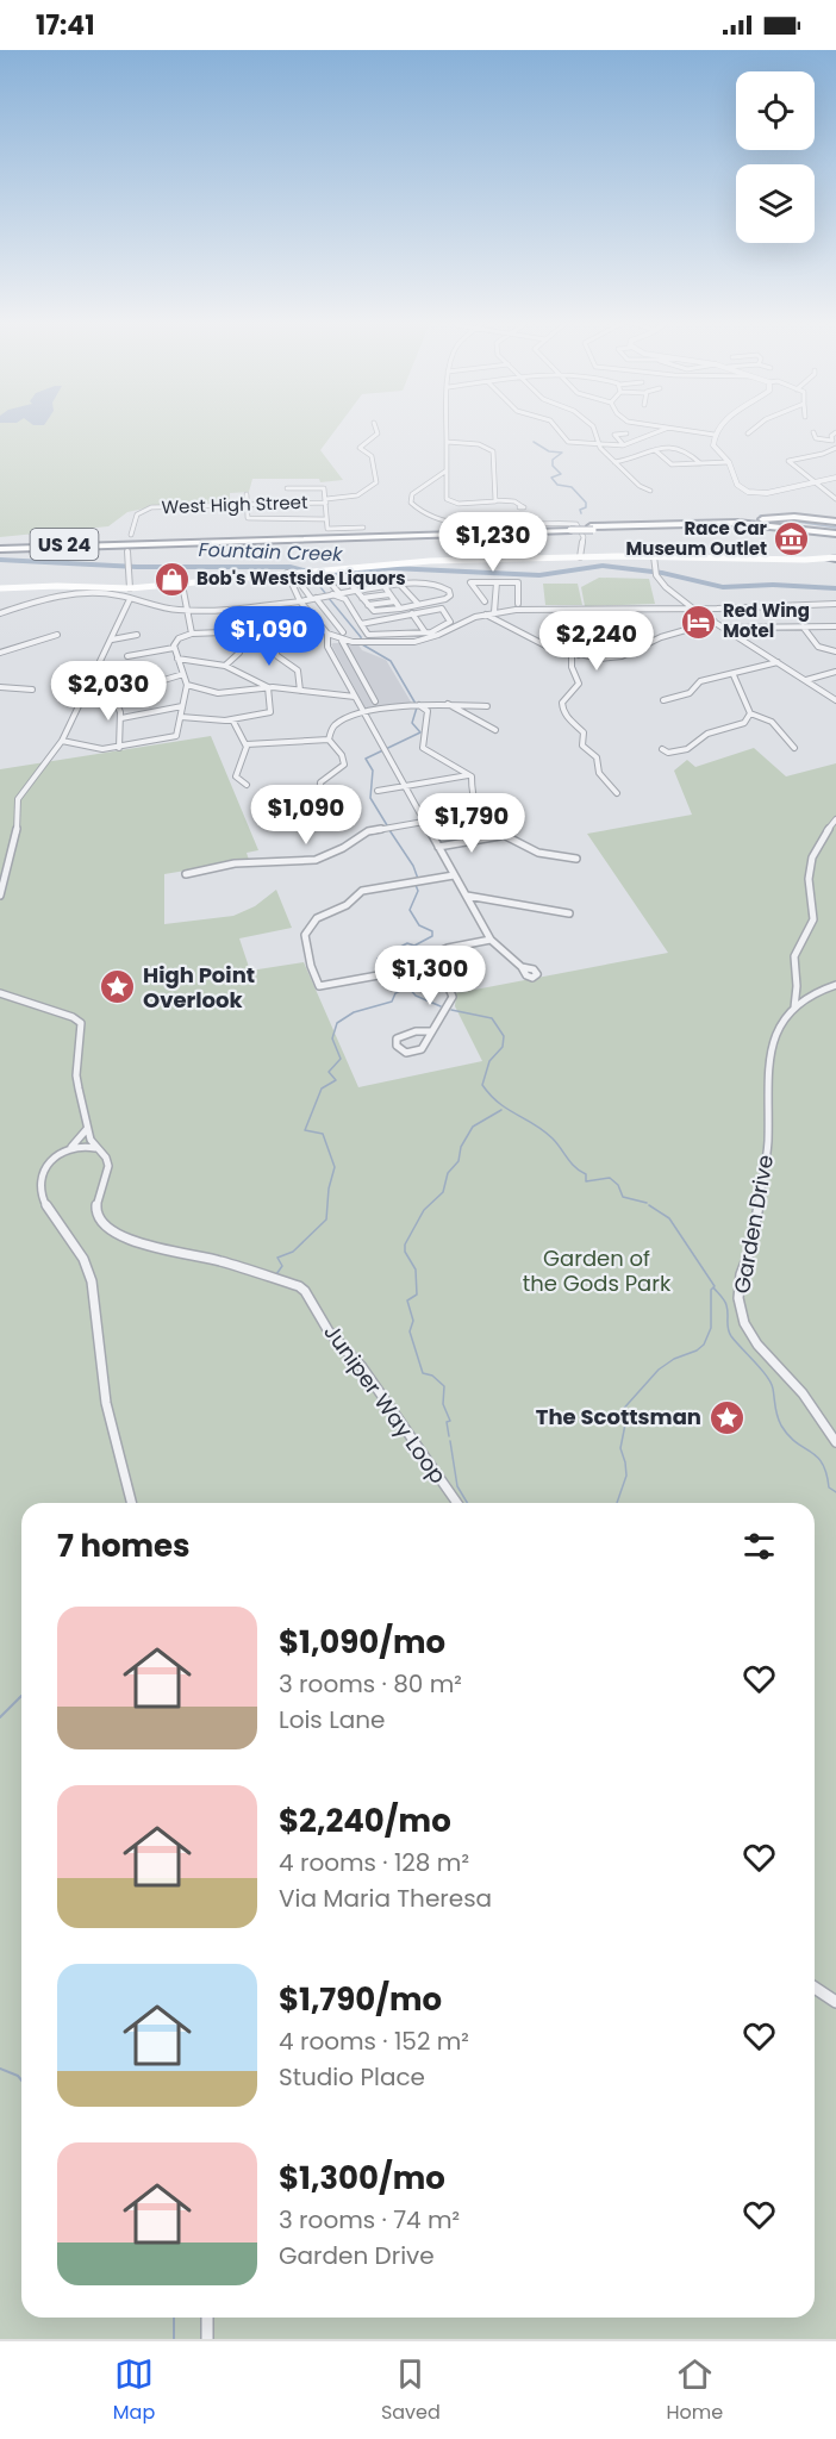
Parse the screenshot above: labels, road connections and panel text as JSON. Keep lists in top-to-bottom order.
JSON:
{
  "streets": {
    "highway": ["US 24"],
    "street": ["West High Street", "Garden Drive", "Juniper Way Loop"]
  },
  "crossings": [
    ["West High Street", "US 24"]
  ],
  "water": ["Fountain Creek"],
  "parks": ["Garden of the Gods Park"],
  "places": {
    "museum": ["Race Car Museum Outlet"],
    "shop": ["Bob's Westside Liquors"],
    "hotel": ["Red Wing Motel"],
    "place": ["High Point Overlook", "The Scottsman"]
  },
  "page": {
    "status": "17:41",
    "price": [
      "$1,230",
      "$1,090",
      "$2,240",
      "$2,030",
      "$1,090",
      "$1,790",
      "$1,300"
    ],
    "heading": "7 homes",
    "list": [
      {
        "name": "$1,090/mo",
        "note": "3 rooms · 80 m² · Lois Lane"
      },
      {
        "name": "$2,240/mo",
        "note": "4 rooms · 128 m² · Via Maria Theresa"
      },
      {
        "name": "$1,790/mo",
        "note": "4 rooms · 152 m² · Studio Place"
      },
      {
        "name": "$1,300/mo",
        "note": "3 rooms · 74 m² · Garden Drive"
      }
    ],
    "tabs": ["Map", "Saved", "Home"]
  }
}
